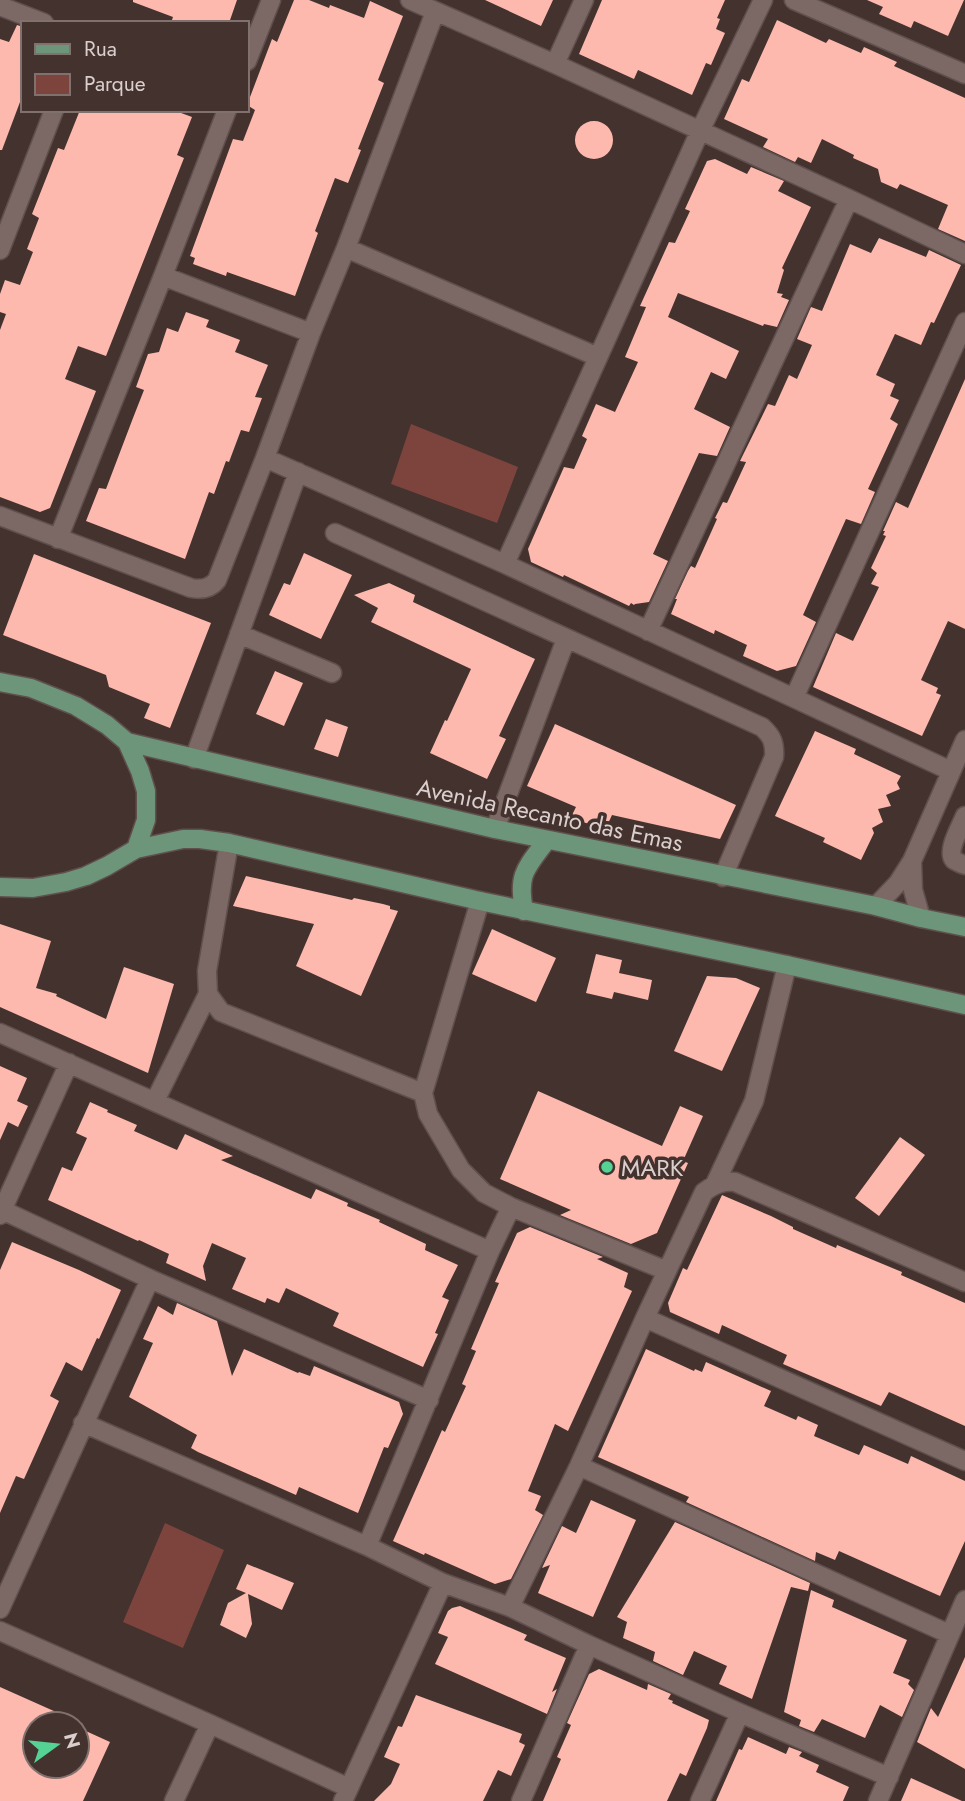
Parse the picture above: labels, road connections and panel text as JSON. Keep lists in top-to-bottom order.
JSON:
{
  "streets": {
    "main road": ["Avenida Recanto das Emas"]
  },
  "places": ["MARK"],
  "legend": ["Rua", "Parque"],
  "north": "right"
}
